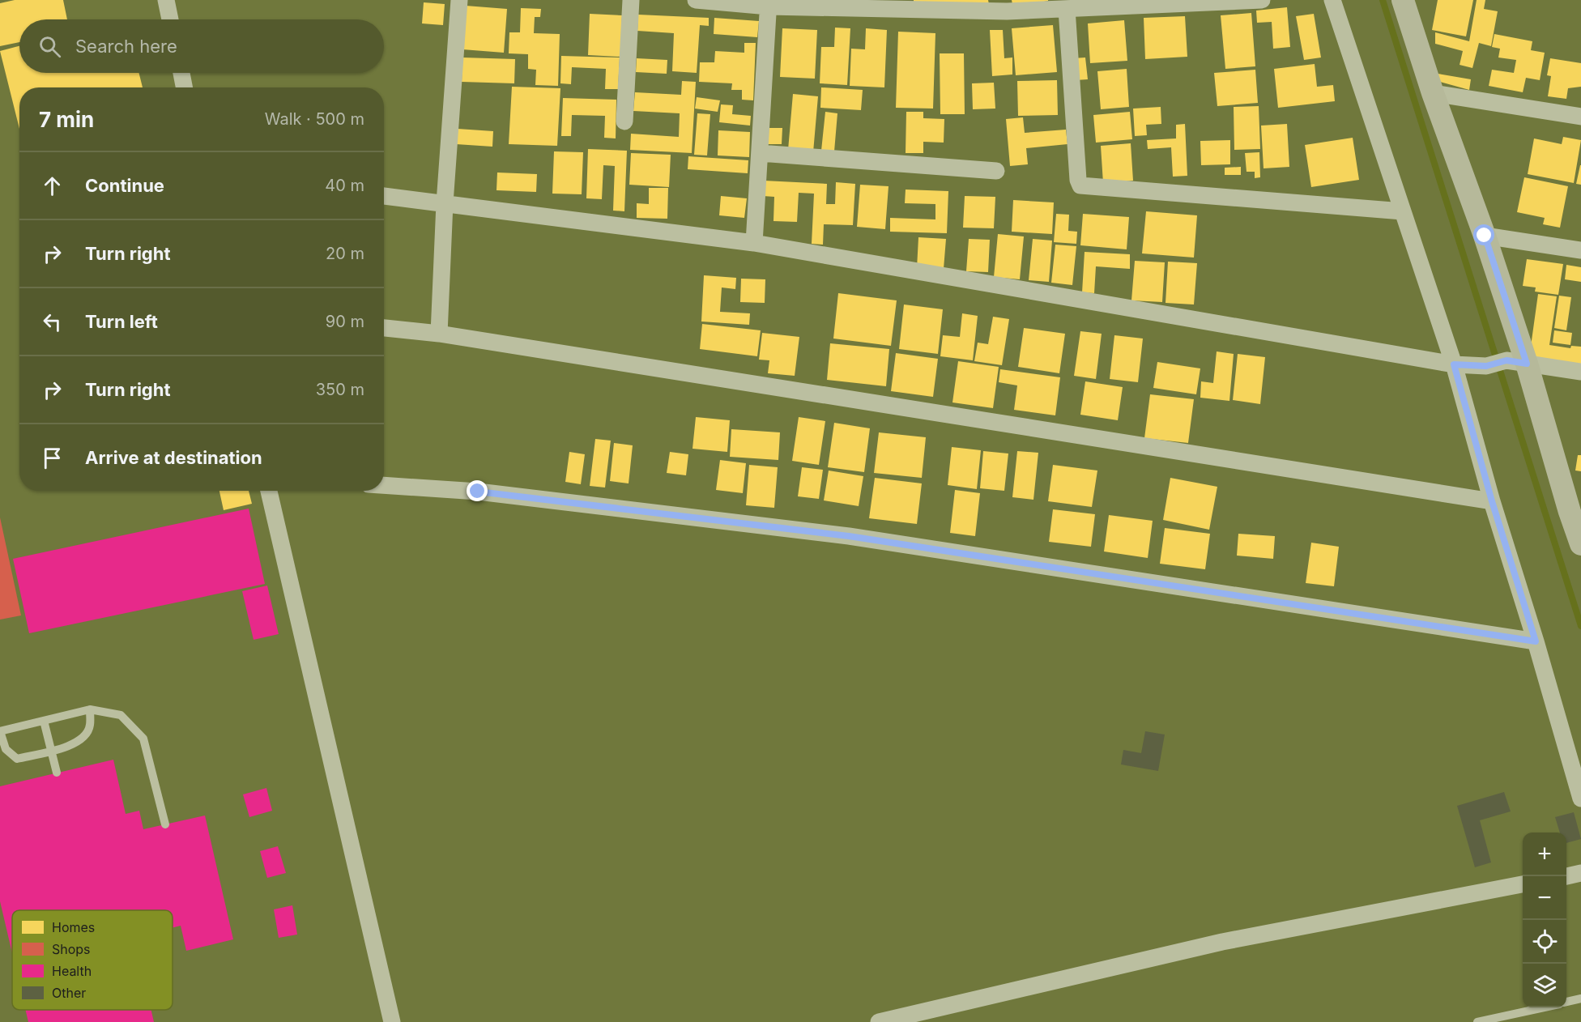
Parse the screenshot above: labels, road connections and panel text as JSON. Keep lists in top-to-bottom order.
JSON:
{
  "legend": [
    "Homes",
    "Shops",
    "Health",
    "Other"
  ],
  "page": {
    "search": "Search here",
    "heading": ["7 min", "Walk · 500 m"],
    "list": [
      ["Continue", "40 m"],
      ["Turn right", "20 m"],
      ["Turn left", "90 m"],
      ["Turn right", "350 m"],
      "Arrive at destination"
    ],
    "map_buttons": ["+", "−"]
  }
}
